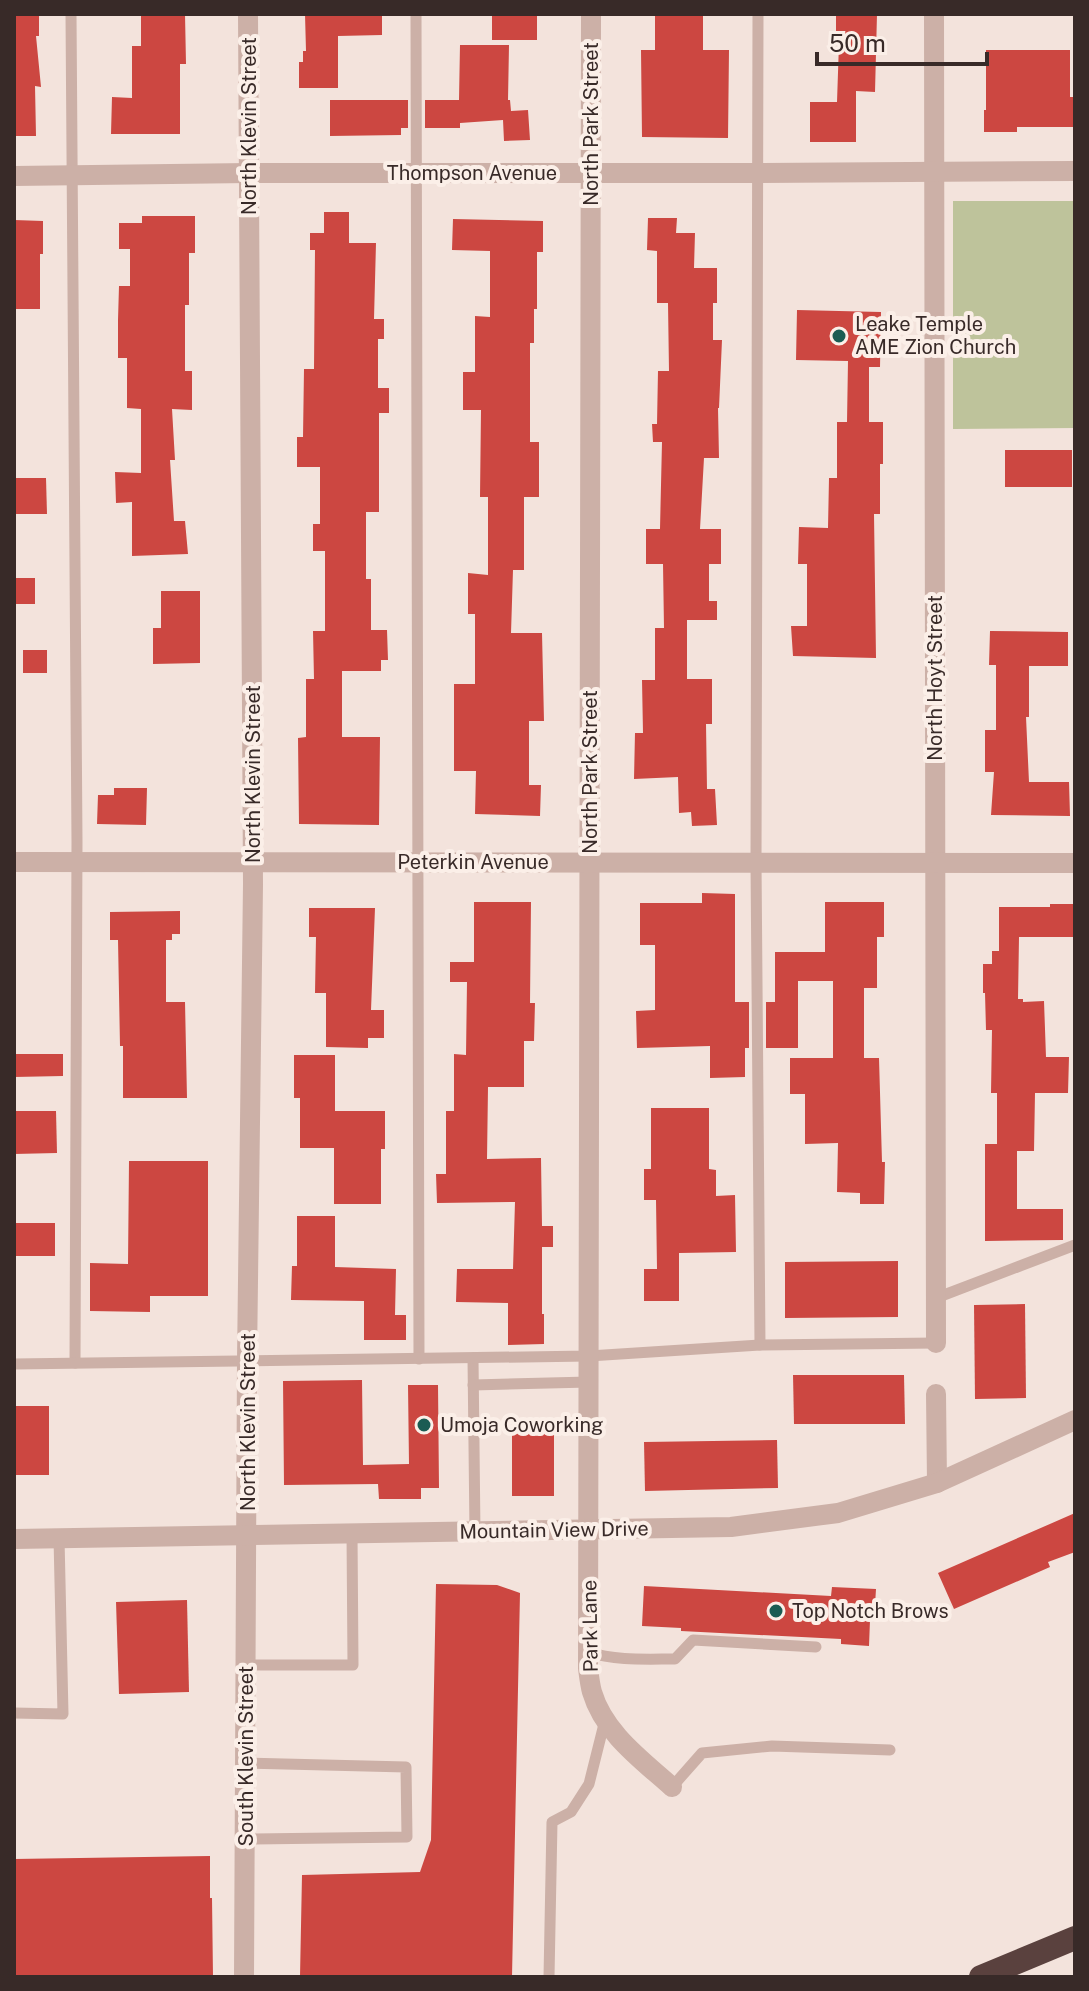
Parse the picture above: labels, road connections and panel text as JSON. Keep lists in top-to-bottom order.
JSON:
{
  "streets": {
    "street": [
      "North Park Street",
      "North Klevin Street",
      "Thompson Avenue",
      "North Hoyt Street",
      "Peterkin Avenue",
      "Mountain View Drive",
      "Park Lane",
      "South Klevin Street"
    ]
  },
  "crossings": [
    ["North Park Street", "Thompson Avenue"],
    ["North Park Street", "Peterkin Avenue"],
    ["North Park Street", "Mountain View Drive"],
    ["North Park Street", "Park Lane"],
    ["North Klevin Street", "Thompson Avenue"],
    ["North Klevin Street", "Peterkin Avenue"],
    ["North Klevin Street", "Mountain View Drive"],
    ["North Klevin Street", "South Klevin Street"],
    ["Thompson Avenue", "North Hoyt Street"],
    ["North Hoyt Street", "Peterkin Avenue"],
    ["Mountain View Drive", "Park Lane"],
    ["Mountain View Drive", "South Klevin Street"]
  ],
  "places": ["Leake Temple AME Zion Church", "Umoja Coworking", "Top Notch Brows"],
  "scale_bar": "50 m"
}
